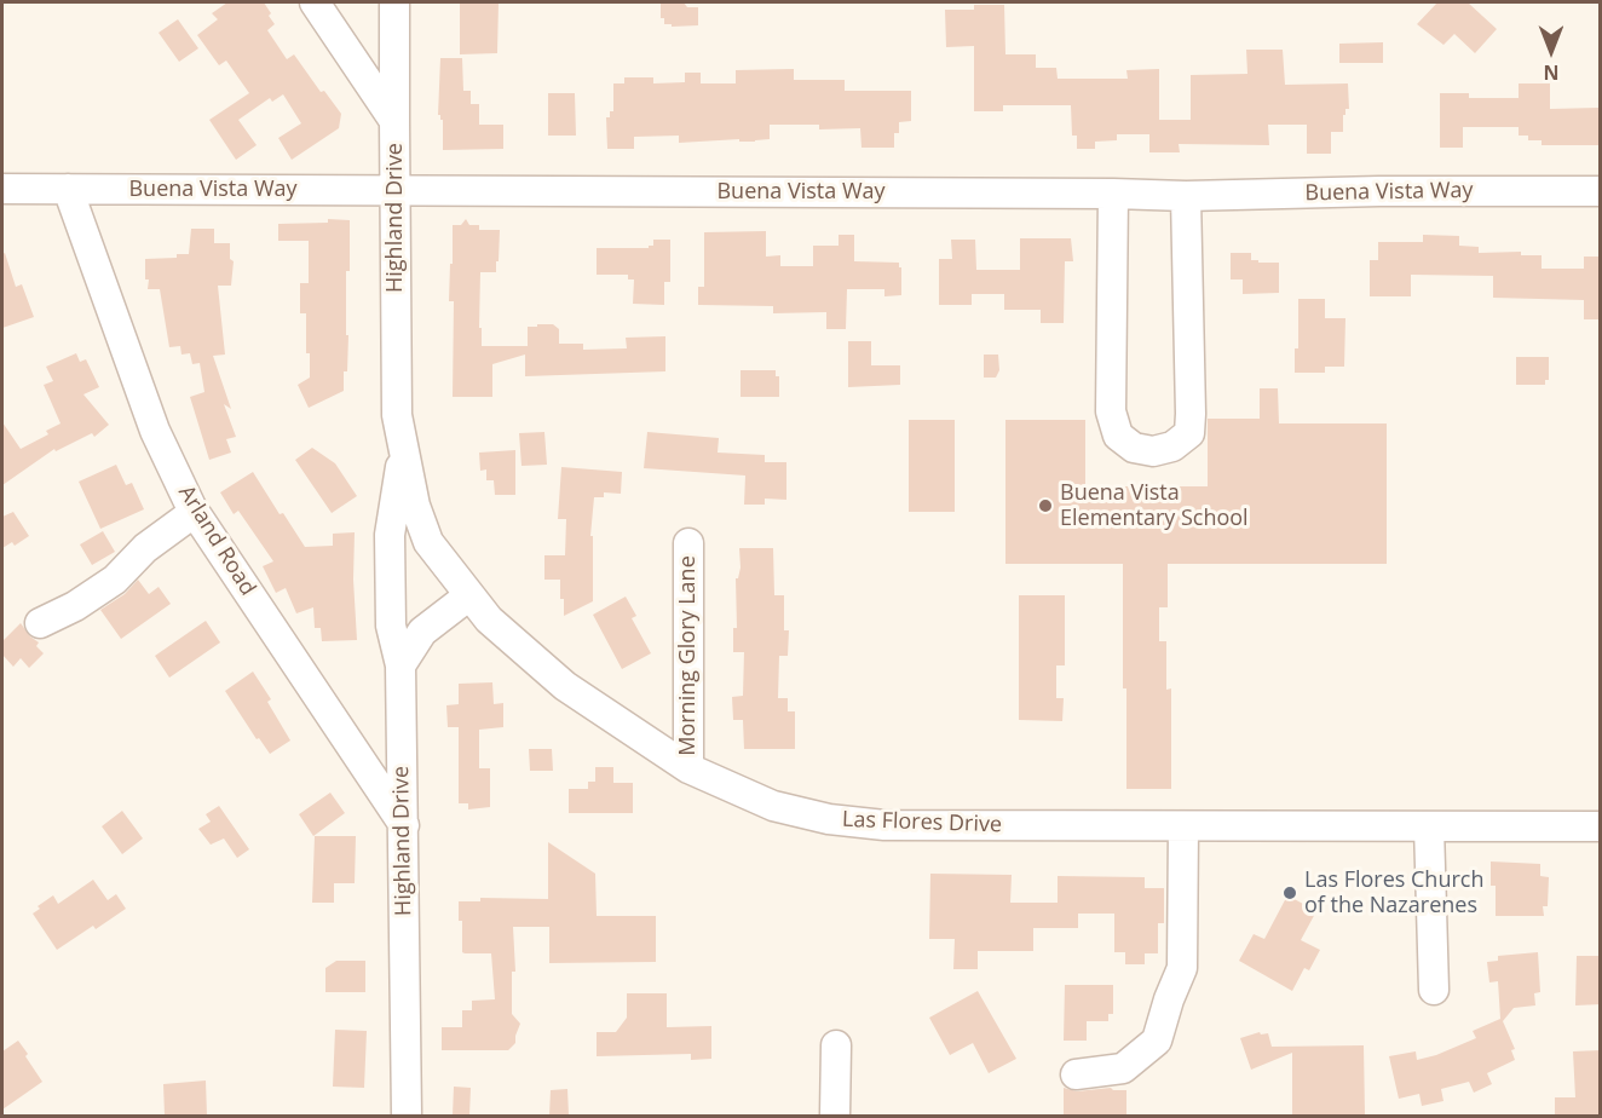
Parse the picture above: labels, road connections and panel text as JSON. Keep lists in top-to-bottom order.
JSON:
{
  "streets": {
    "street": [
      "Buena Vista Way",
      "Highland Drive",
      "Arland Road",
      "Morning Glory Lane",
      "Las Flores Drive"
    ]
  },
  "crossings": [
    ["Buena Vista Way", "Highland Drive"],
    ["Buena Vista Way", "Arland Road"],
    ["Highland Drive", "Arland Road"],
    ["Highland Drive", "Las Flores Drive"],
    ["Morning Glory Lane", "Las Flores Drive"]
  ],
  "places": ["Buena Vista Elementary School", "Las Flores Church of the Nazarenes"],
  "north": "bottom"
}
